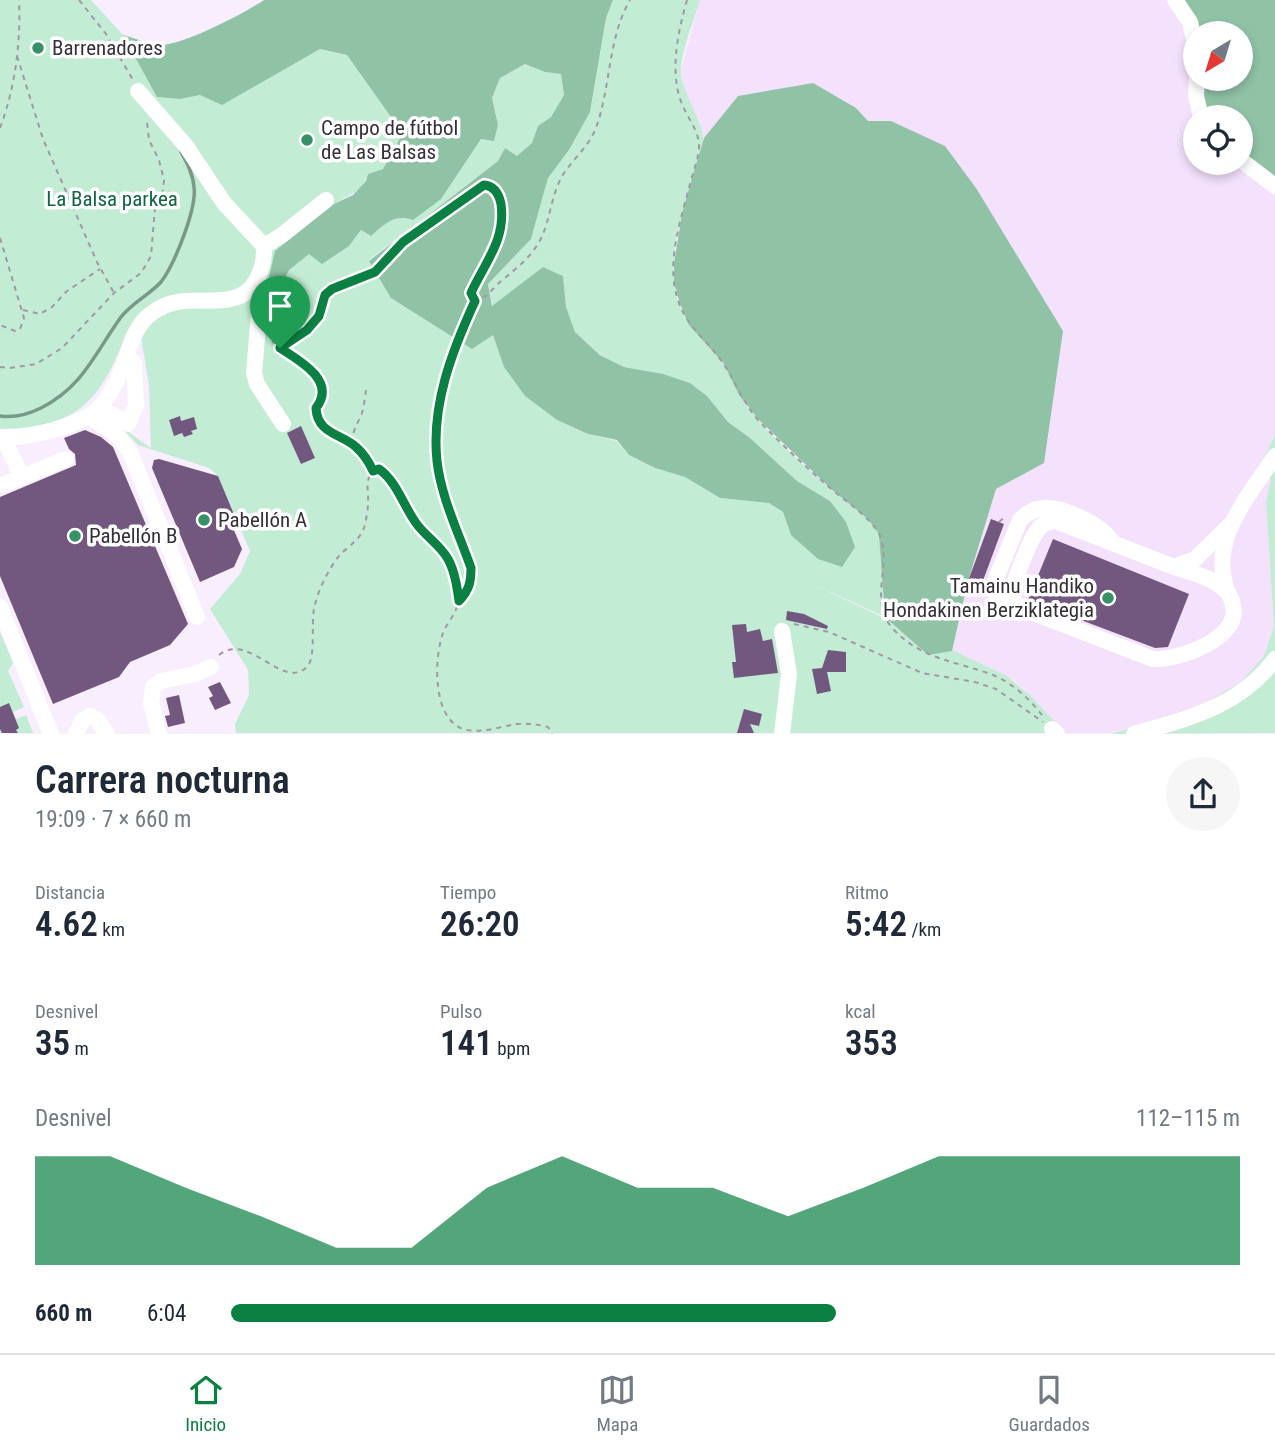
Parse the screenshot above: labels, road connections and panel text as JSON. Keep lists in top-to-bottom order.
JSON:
{
  "parks": ["La Balsa parkea"],
  "places": [
    "Barrenadores",
    "Campo de fútbol de Las Balsas",
    "Pabellón A",
    "Pabellón B",
    "Tamainu Handiko Hondakinen Berziklategia"
  ],
  "north": "bottom left",
  "page": {
    "heading": ["Carrera nocturna", "19:09 · 7 × 660 m"],
    "stats": [
      ["Distancia", "4.62 km"],
      ["Tiempo", "26:20"],
      ["Ritmo", "5:42 /km"],
      ["Desnivel", "35 m"],
      ["Pulso", "141 bpm"],
      ["kcal", "353"]
    ],
    "chart": ["Desnivel", "112–115 m"],
    "list": [
      {
        "name": "660 m",
        "note": "6:04"
      }
    ],
    "tabs": ["Inicio", "Mapa", "Guardados"]
  }
}
